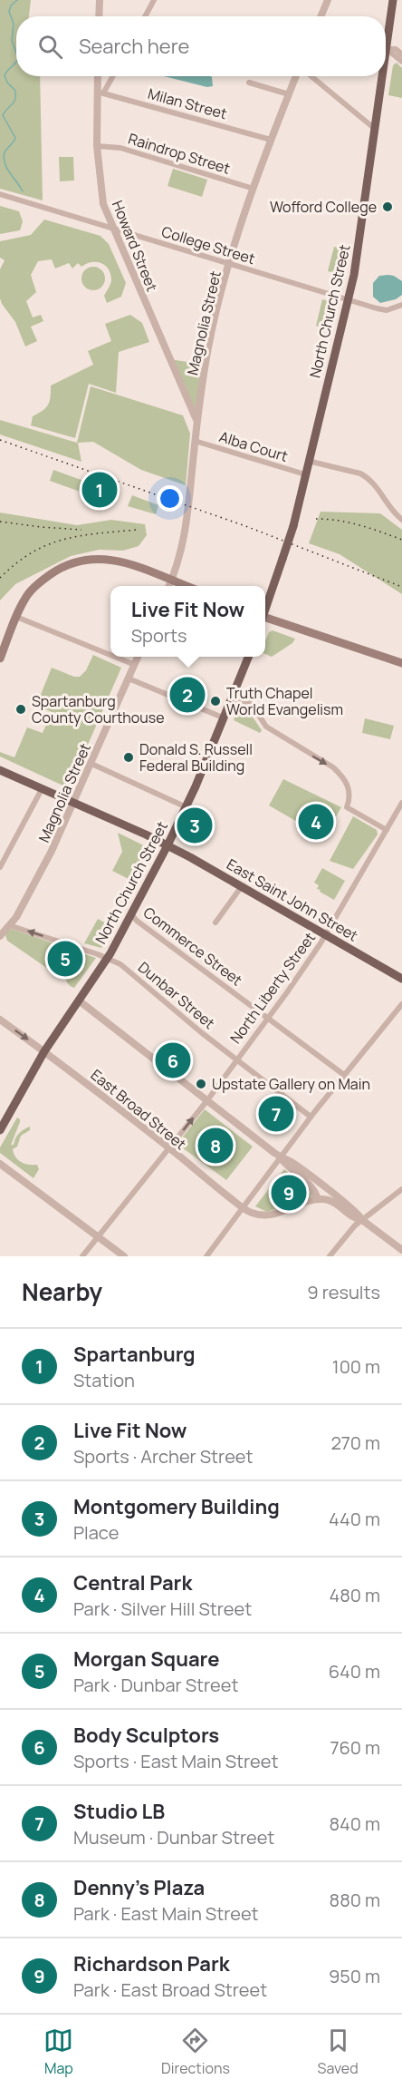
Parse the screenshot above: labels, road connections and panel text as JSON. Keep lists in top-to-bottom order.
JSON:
{
  "streets": {
    "main road": ["North Church Street", "East Saint John Street"],
    "street": [
      "Milan Street",
      "Raindrop Street",
      "College Street",
      "Howard Street",
      "Magnolia Street",
      "Alba Court",
      "Commerce Street",
      "North Liberty Street",
      "Dunbar Street",
      "East Broad Street"
    ]
  },
  "crossings": [
    ["Milan Street", "Howard Street"],
    ["Milan Street", "Magnolia Street"],
    ["Raindrop Street", "Howard Street"],
    ["Raindrop Street", "Magnolia Street"],
    ["College Street", "Howard Street"],
    ["College Street", "North Church Street"],
    ["College Street", "Magnolia Street"],
    ["Howard Street", "Magnolia Street"],
    ["North Church Street", "Alba Court"],
    ["North Church Street", "East Saint John Street"],
    ["North Church Street", "Commerce Street"],
    ["North Church Street", "Dunbar Street"],
    ["North Church Street", "East Broad Street"],
    ["Magnolia Street", "Alba Court"],
    ["Magnolia Street", "East Saint John Street"],
    ["Magnolia Street", "Dunbar Street"],
    ["East Saint John Street", "North Liberty Street"],
    ["Commerce Street", "North Liberty Street"],
    ["North Liberty Street", "Dunbar Street"],
    ["North Liberty Street", "East Broad Street"]
  ],
  "places": [
    "Wofford College",
    "Truth Chapel World Evangelism",
    "Spartanburg County Courthouse",
    "Donald S. Russell Federal Building",
    "Upstate Gallery on Main"
  ],
  "page": {
    "search": "Search here",
    "pins": [
      "1",
      "2",
      "4",
      "3",
      "5",
      "6",
      "7",
      "8",
      "9"
    ],
    "popup": ["Live Fit Now", "Sports"],
    "heading": ["Nearby", "9 results"],
    "list": [
      {
        "mark": "1",
        "name": "Spartanburg",
        "note": "Station",
        "value": "100 m"
      },
      {
        "mark": "2",
        "name": "Live Fit Now",
        "note": "Sports · Archer Street",
        "value": "270 m"
      },
      {
        "mark": "3",
        "name": "Montgomery Building",
        "note": "Place",
        "value": "440 m"
      },
      {
        "mark": "4",
        "name": "Central Park",
        "note": "Park · Silver Hill Street",
        "value": "480 m"
      },
      {
        "mark": "5",
        "name": "Morgan Square",
        "note": "Park · Dunbar Street",
        "value": "640 m"
      },
      {
        "mark": "6",
        "name": "Body Sculptors",
        "note": "Sports · East Main Street",
        "value": "760 m"
      },
      {
        "mark": "7",
        "name": "Studio LB",
        "note": "Museum · Dunbar Street",
        "value": "840 m"
      },
      {
        "mark": "8",
        "name": "Denny's Plaza",
        "note": "Park · East Main Street",
        "value": "880 m"
      },
      {
        "mark": "9",
        "name": "Richardson Park",
        "note": "Park · East Broad Street",
        "value": "950 m"
      }
    ],
    "nav": ["Map", "Directions", "Saved"]
  }
}
